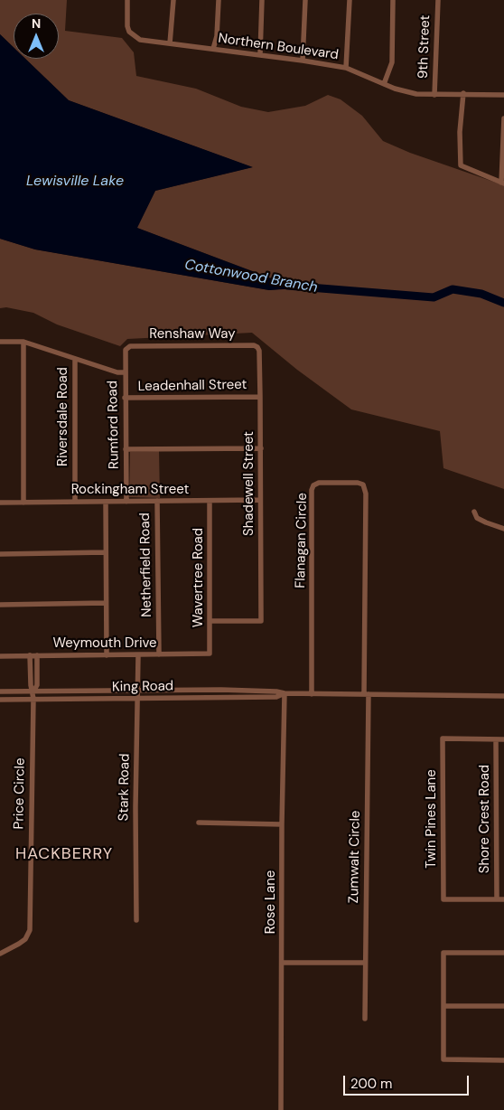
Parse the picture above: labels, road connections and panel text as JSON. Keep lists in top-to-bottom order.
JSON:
{
  "streets": {
    "street": [
      "Northern Boulevard",
      "9th Street",
      "Renshaw Way",
      "Leadenhall Street",
      "Riversdale Road",
      "Rumford Road",
      "Shadewell Street",
      "Rockingham Street",
      "Flanagan Circle",
      "Netherfield Road",
      "Wavertree Road",
      "Weymouth Drive",
      "King Road",
      "Stark Road",
      "Price Circle",
      "Twin Pines Lane",
      "Shore Crest Road",
      "Zumwalt Circle",
      "Rose Lane"
    ]
  },
  "crossings": [
    ["Northern Boulevard", "9th Street"],
    ["Renshaw Way", "Rumford Road"],
    ["Renshaw Way", "Shadewell Street"],
    ["Leadenhall Street", "Rumford Road"],
    ["Leadenhall Street", "Shadewell Street"],
    ["Riversdale Road", "Rockingham Street"],
    ["Rumford Road", "Rockingham Street"],
    ["Shadewell Street", "Rockingham Street"],
    ["Shadewell Street", "Wavertree Road"],
    ["Rockingham Street", "Netherfield Road"],
    ["Rockingham Street", "Wavertree Road"],
    ["Flanagan Circle", "King Road"],
    ["Flanagan Circle", "Zumwalt Circle"],
    ["Netherfield Road", "Weymouth Drive"],
    ["Wavertree Road", "Weymouth Drive"],
    ["Weymouth Drive", "Stark Road"],
    ["King Road", "Stark Road"],
    ["King Road", "Price Circle"],
    ["King Road", "Zumwalt Circle"],
    ["King Road", "Rose Lane"],
    ["Twin Pines Lane", "Shore Crest Road"]
  ],
  "districts": ["HACKBERRY"],
  "water": ["Lewisville Lake", "Cottonwood Branch"],
  "scale_bar": "200 m",
  "north": "top"
}
